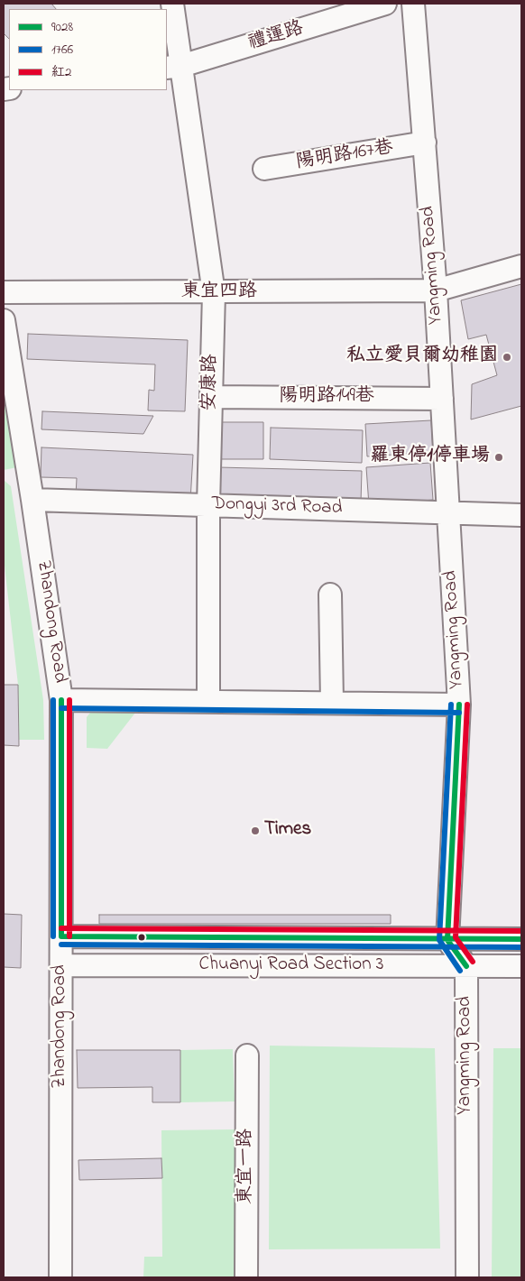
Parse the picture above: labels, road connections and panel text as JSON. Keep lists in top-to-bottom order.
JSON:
{
  "streets": {
    "street": [
      "禮運路",
      "陽明路167巷",
      "Yangming Road",
      "東宜四路",
      "安康路",
      "陽明路149巷",
      "Dongyi 3rd Road",
      "Zhandong Road",
      "Chuanyi Road Section 3",
      "東宜一路"
    ]
  },
  "crossings": [
    ["禮運路", "安康路"],
    ["陽明路167巷", "Yangming Road"],
    ["Yangming Road", "東宜四路"],
    ["Yangming Road", "陽明路149巷"],
    ["Yangming Road", "Dongyi 3rd Road"],
    ["Yangming Road", "Chuanyi Road Section 3"],
    ["東宜四路", "安康路"],
    ["安康路", "陽明路149巷"],
    ["安康路", "Dongyi 3rd Road"],
    ["Dongyi 3rd Road", "Zhandong Road"],
    ["Zhandong Road", "Chuanyi Road Section 3"]
  ],
  "places": ["私立愛貝爾幼稚園", "羅東停1停車場", "Times"],
  "lines": ["transit line 9028", "transit line 1766", "transit line 紅2"],
  "legend": ["9028", "1766", "紅2"]
}
